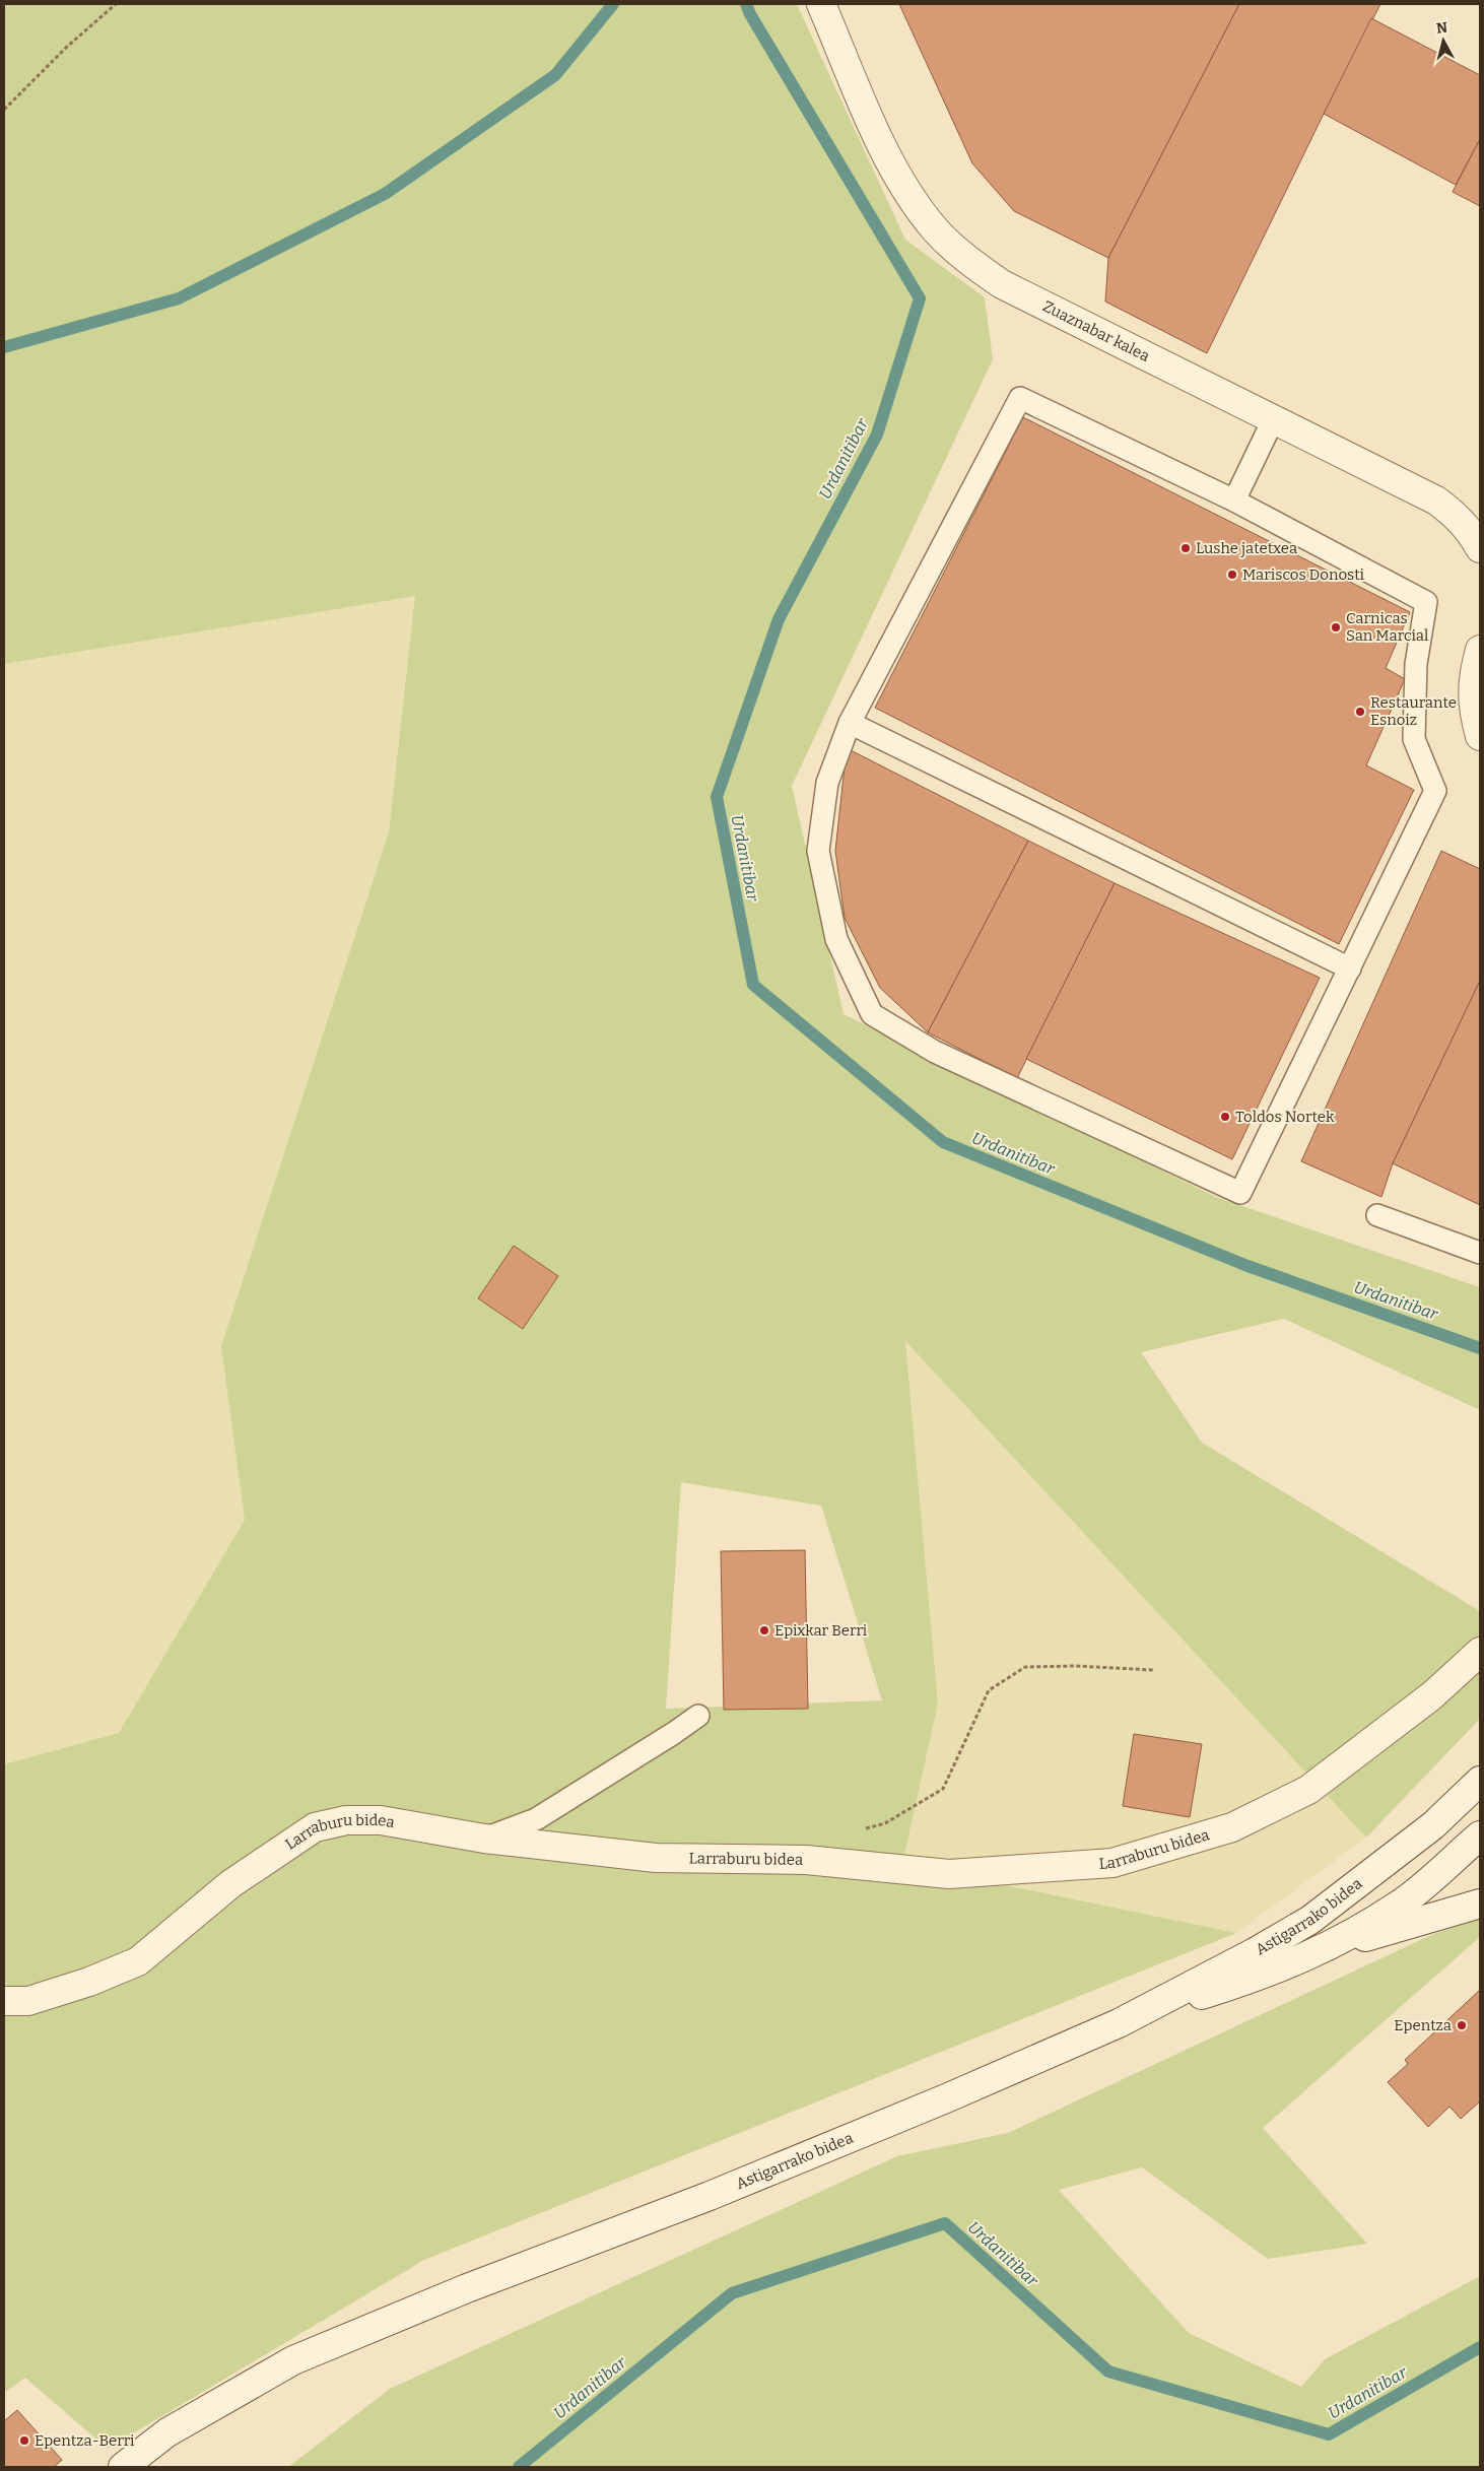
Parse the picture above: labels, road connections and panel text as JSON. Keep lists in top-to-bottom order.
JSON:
{
  "streets": {
    "street": ["Zuaznabar kalea", "Larraburu bidea", "Astigarrako bidea"]
  },
  "water": ["Urdanitibar"],
  "places": [
    "Lushe jatetxea",
    "Mariscos Donosti",
    "Carnicas San Marcial",
    "Restaurante Esnoiz",
    "Toldos Nortek",
    "Epixkar Berri",
    "Epentza",
    "Epentza-Berri"
  ],
  "north": "top"
}
